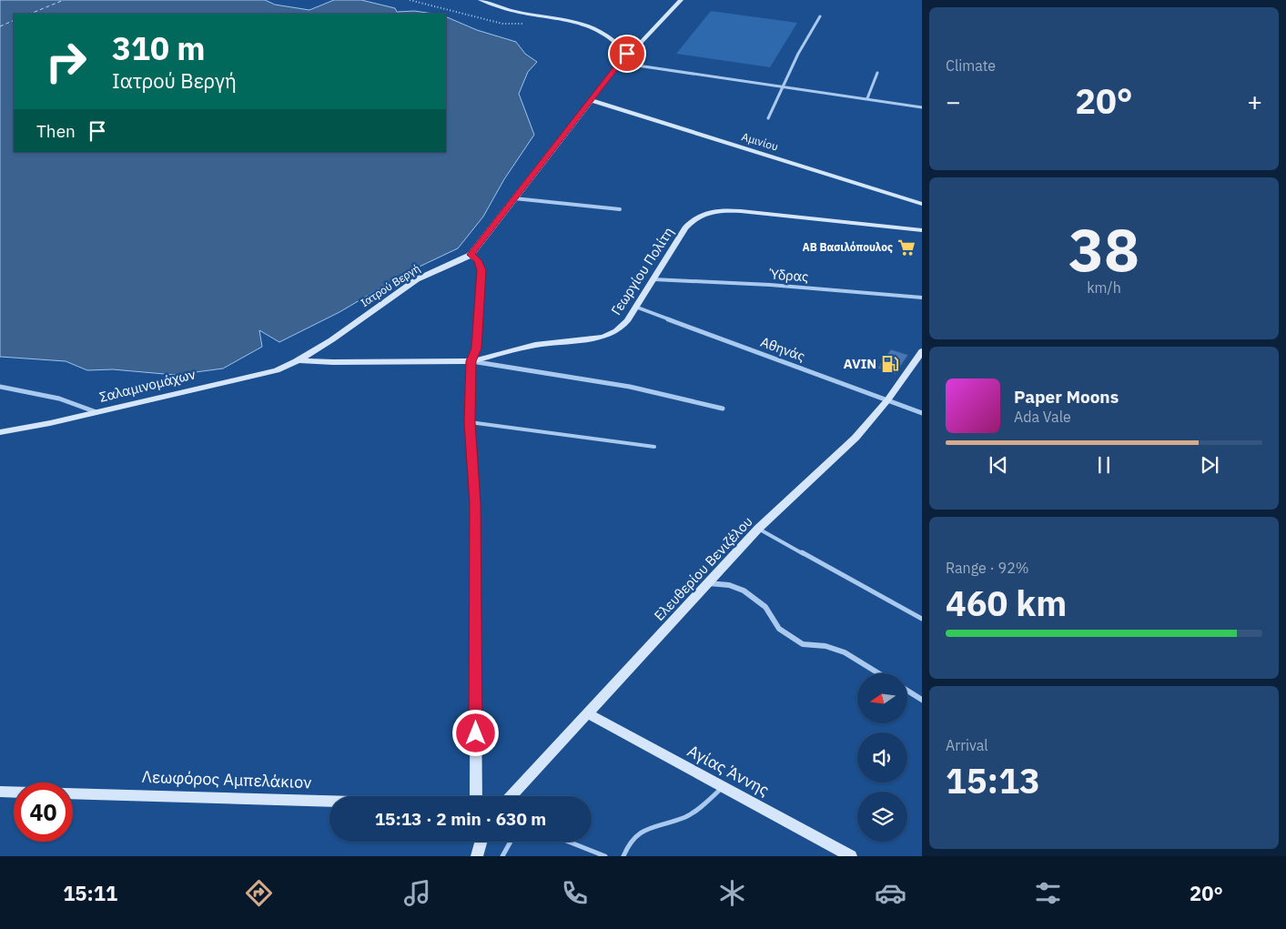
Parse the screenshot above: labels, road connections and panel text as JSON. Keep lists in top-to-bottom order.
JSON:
{
  "streets": {
    "main road": [
      "Αμινίου",
      "Γεωργίου Πολίτη",
      "Ιατρού Βεργή",
      "Σαλαμινομάχων",
      "Ελευθερίου Βενιζέλου",
      "Αγίας Άννης",
      "Λεωφόρος Αμπελάκιον"
    ],
    "street": ["Ύδρας", "Αθηνάς"]
  },
  "crossings": [
    ["Αμινίου", "Ιατρού Βεργή"],
    ["Γεωργίου Πολίτη", "Ύδρας"],
    ["Γεωργίου Πολίτη", "Ιατρού Βεργή"],
    ["Γεωργίου Πολίτη", "Αθηνάς"],
    ["Γεωργίου Πολίτη", "Σαλαμινομάχων"],
    ["Ιατρού Βεργή", "Σαλαμινομάχων"],
    ["Αθηνάς", "Ελευθερίου Βενιζέλου"],
    ["Ελευθερίου Βενιζέλου", "Αγίας Άννης"]
  ],
  "places": {
    "supermarket": ["ΑΒ Βασιλόπουλος"],
    "fuel station": ["AVIN"]
  },
  "north": "left",
  "page": {
    "tile": [
      "Climate",
      ["38", "km/h"],
      ["Range · 92%", "460 km"],
      ["Arrival", "15:13"]
    ],
    "turn": ["310 m", "Ιατρού Βεργή"],
    "heat": ["−", "20°", "+"],
    "then": "Then",
    "song": ["Paper Moons", "Ada Vale"],
    "limit": "40",
    "trip": "15:13 · 2 min · 630 m",
    "tabs": ["15:11", "20°"]
  }
}
